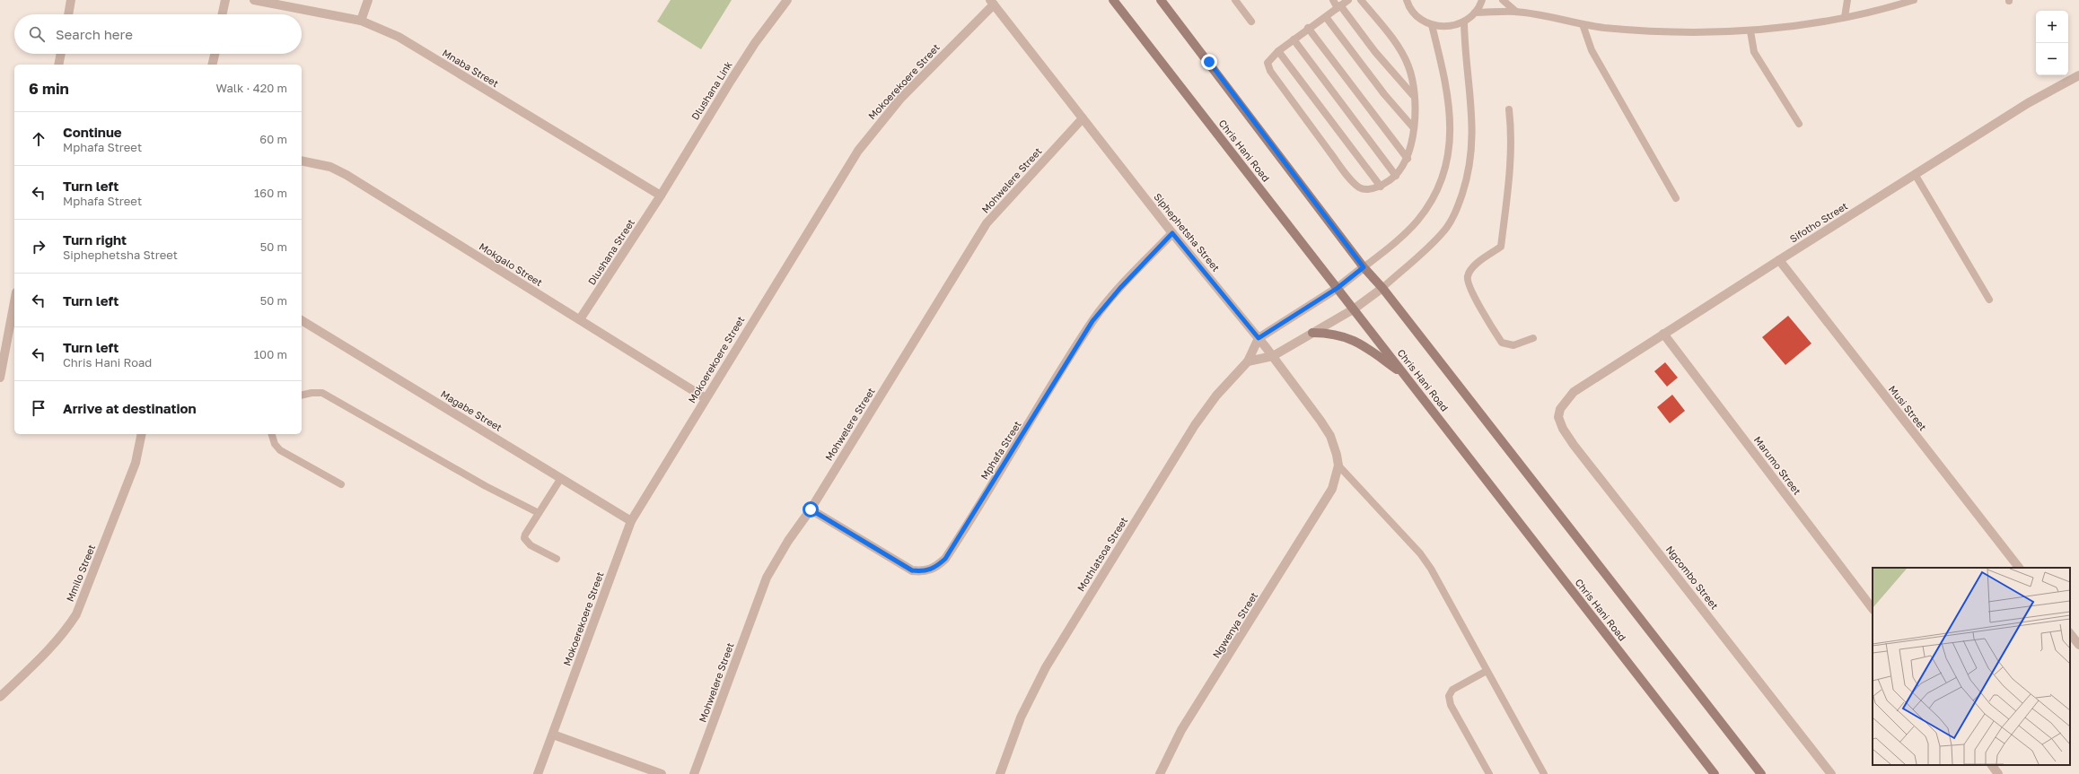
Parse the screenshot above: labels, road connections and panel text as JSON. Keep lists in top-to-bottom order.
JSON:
{
  "streets": {
    "main road": ["Chris Hani Road"],
    "street": [
      "Mnaba Street",
      "Mokoerekoere Street",
      "Dlushana Link",
      "Mohwelere Street",
      "Sifotho Street",
      "Siphephetsha Street",
      "Dlushana Street",
      "Mokgalo Street",
      "Musi Street",
      "Magabe Street",
      "Mphafa Street",
      "Marumo Street",
      "Mothlatsoa Street",
      "Mmilo Street",
      "Ngcombo Street",
      "Ngwenya Street"
    ]
  },
  "crossings": [
    ["Mnaba Street", "Dlushana Link"],
    ["Mnaba Street", "Dlushana Street"],
    ["Mokoerekoere Street", "Siphephetsha Street"],
    ["Mokoerekoere Street", "Mokgalo Street"],
    ["Mokoerekoere Street", "Magabe Street"],
    ["Dlushana Link", "Dlushana Street"],
    ["Mohwelere Street", "Siphephetsha Street"],
    ["Mohwelere Street", "Mphafa Street"],
    ["Sifotho Street", "Musi Street"],
    ["Sifotho Street", "Marumo Street"],
    ["Sifotho Street", "Ngcombo Street"],
    ["Siphephetsha Street", "Mphafa Street"],
    ["Siphephetsha Street", "Mothlatsoa Street"],
    ["Siphephetsha Street", "Ngwenya Street"],
    ["Dlushana Street", "Mokgalo Street"]
  ],
  "page": {
    "map_buttons": ["+", "−"],
    "search": "Search here",
    "heading": ["6 min", "Walk · 420 m"],
    "list": [
      ["Continue", "Mphafa Street", "60 m"],
      ["Turn left", "Mphafa Street", "160 m"],
      ["Turn right", "Siphephetsha Street", "50 m"],
      ["Turn left", "50 m"],
      ["Turn left", "Chris Hani Road", "100 m"],
      "Arrive at destination"
    ]
  }
}
